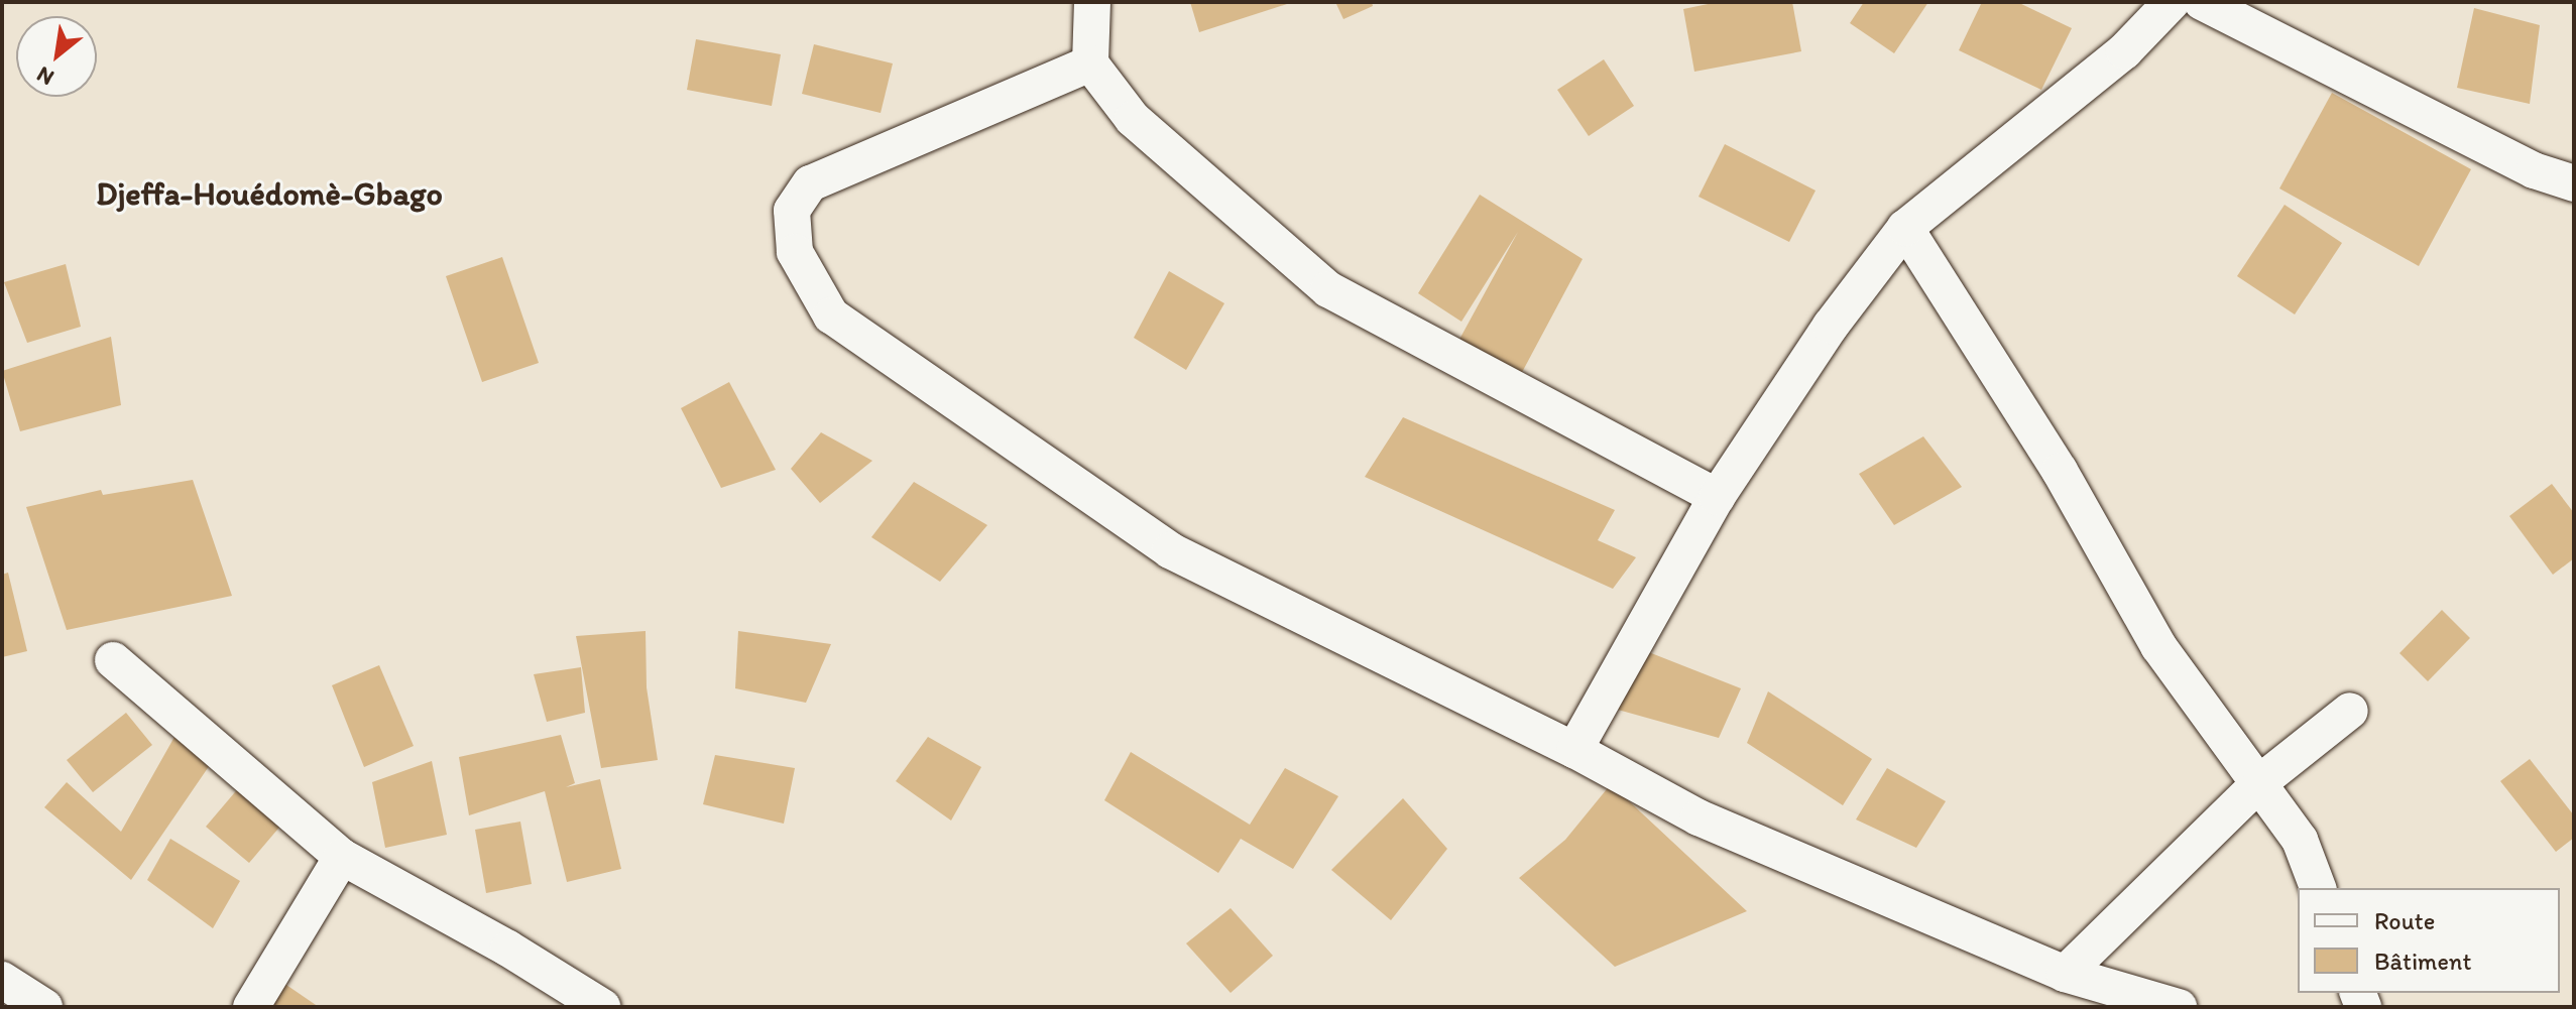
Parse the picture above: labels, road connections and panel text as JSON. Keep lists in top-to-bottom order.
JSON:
{
  "districts": ["Djeffa-Houédomè-Gbago"],
  "legend": ["Route", "Bâtiment"],
  "north": "bottom left"
}
